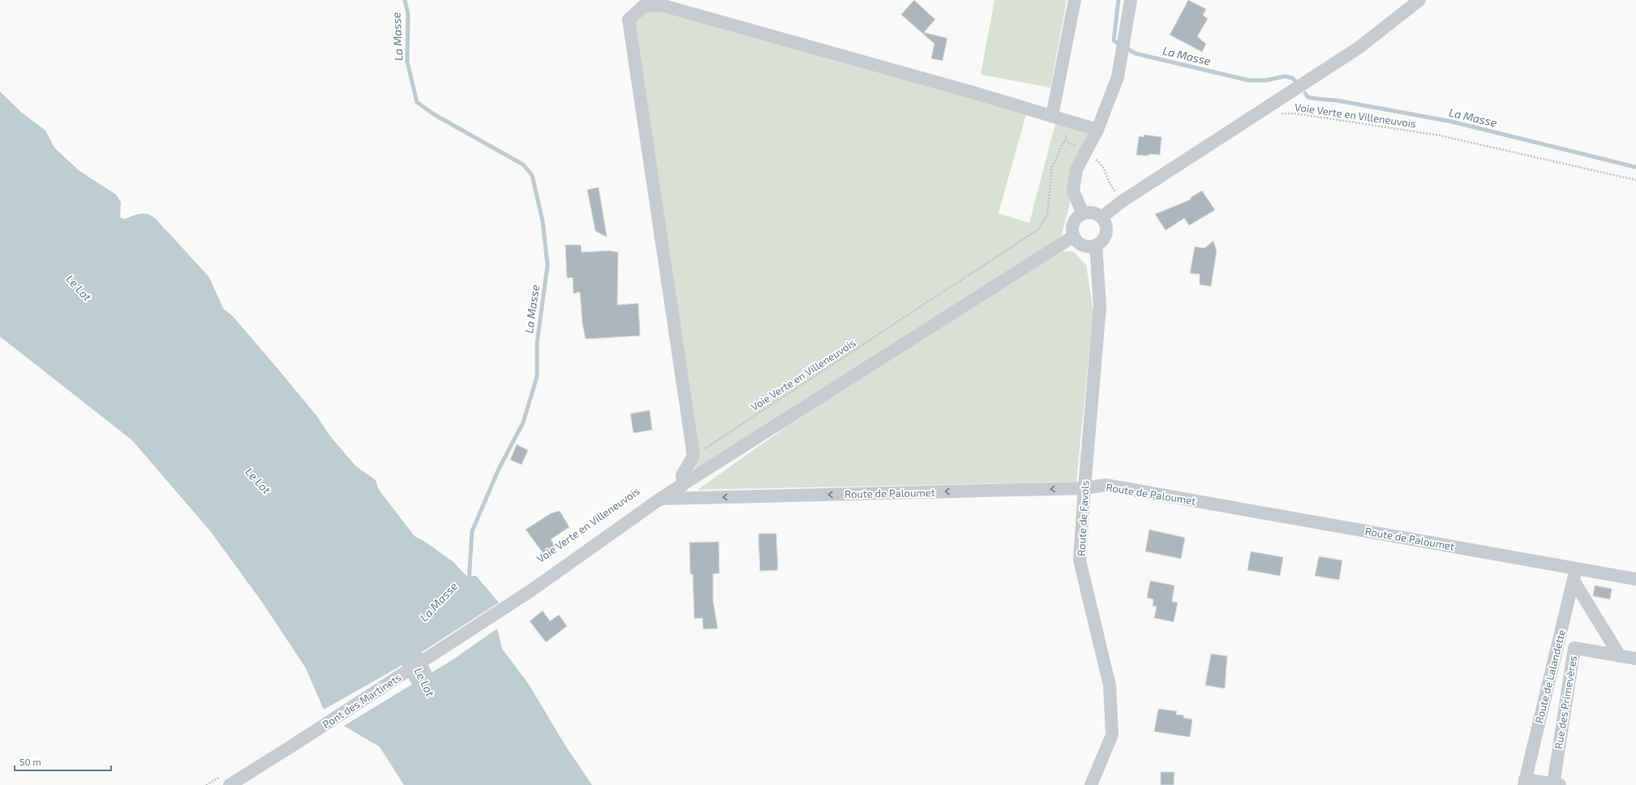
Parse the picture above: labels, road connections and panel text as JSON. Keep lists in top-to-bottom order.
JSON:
{
  "streets": {
    "street": [
      "Route de Paloumet",
      "Route de Favols",
      "Route de Lalandette",
      "Pont des Martinets",
      "Rue des Primevères"
    ],
    "path": ["Voie Verte en Villeneuvois"]
  },
  "crossings": [
    ["Route de Paloumet", "Route de Favols"],
    ["Route de Paloumet", "Route de Lalandette"],
    ["Route de Paloumet", "Pont des Martinets"],
    ["Route de Favols", "Pont des Martinets"]
  ],
  "one_way": ["Route de Paloumet"],
  "water": ["La Masse", "Le Lot"],
  "scale_bar": "50 m"
}
